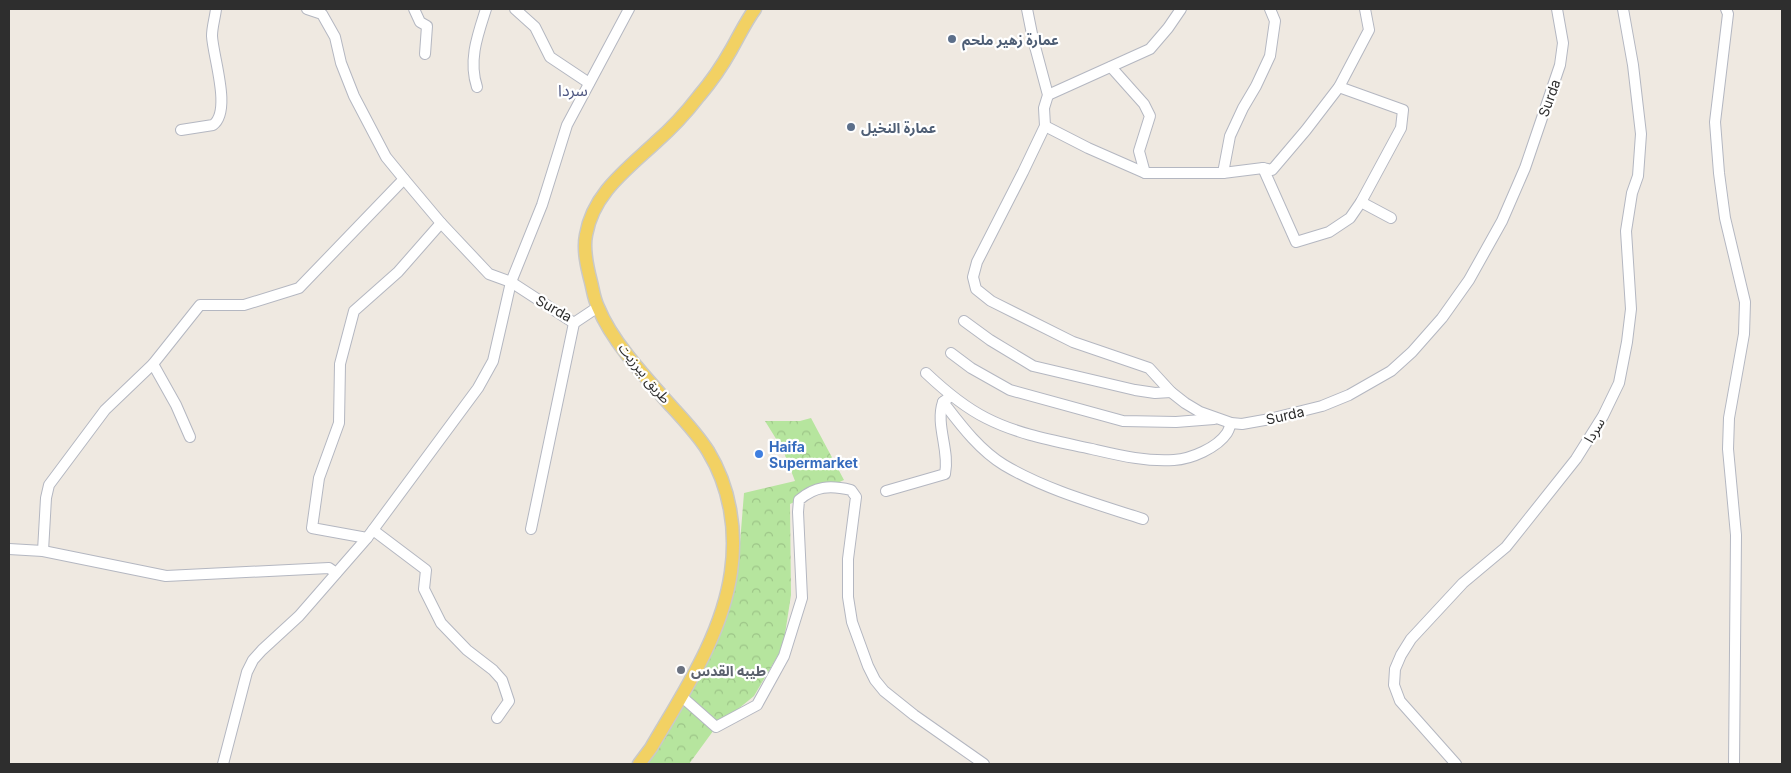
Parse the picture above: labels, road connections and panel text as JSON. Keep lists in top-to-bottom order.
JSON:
{
  "streets": {
    "main road": ["طريق بيرزيت"],
    "street": ["Surda", "سردا"]
  },
  "crossings": [
    ["Surda", "طريق بيرزيت"]
  ],
  "districts": ["سردا"],
  "places": [
    "عمارة زهير ملحم",
    "عمارة النخيل",
    "Haifa Supermarket",
    "طيبه القدس"
  ]
}
